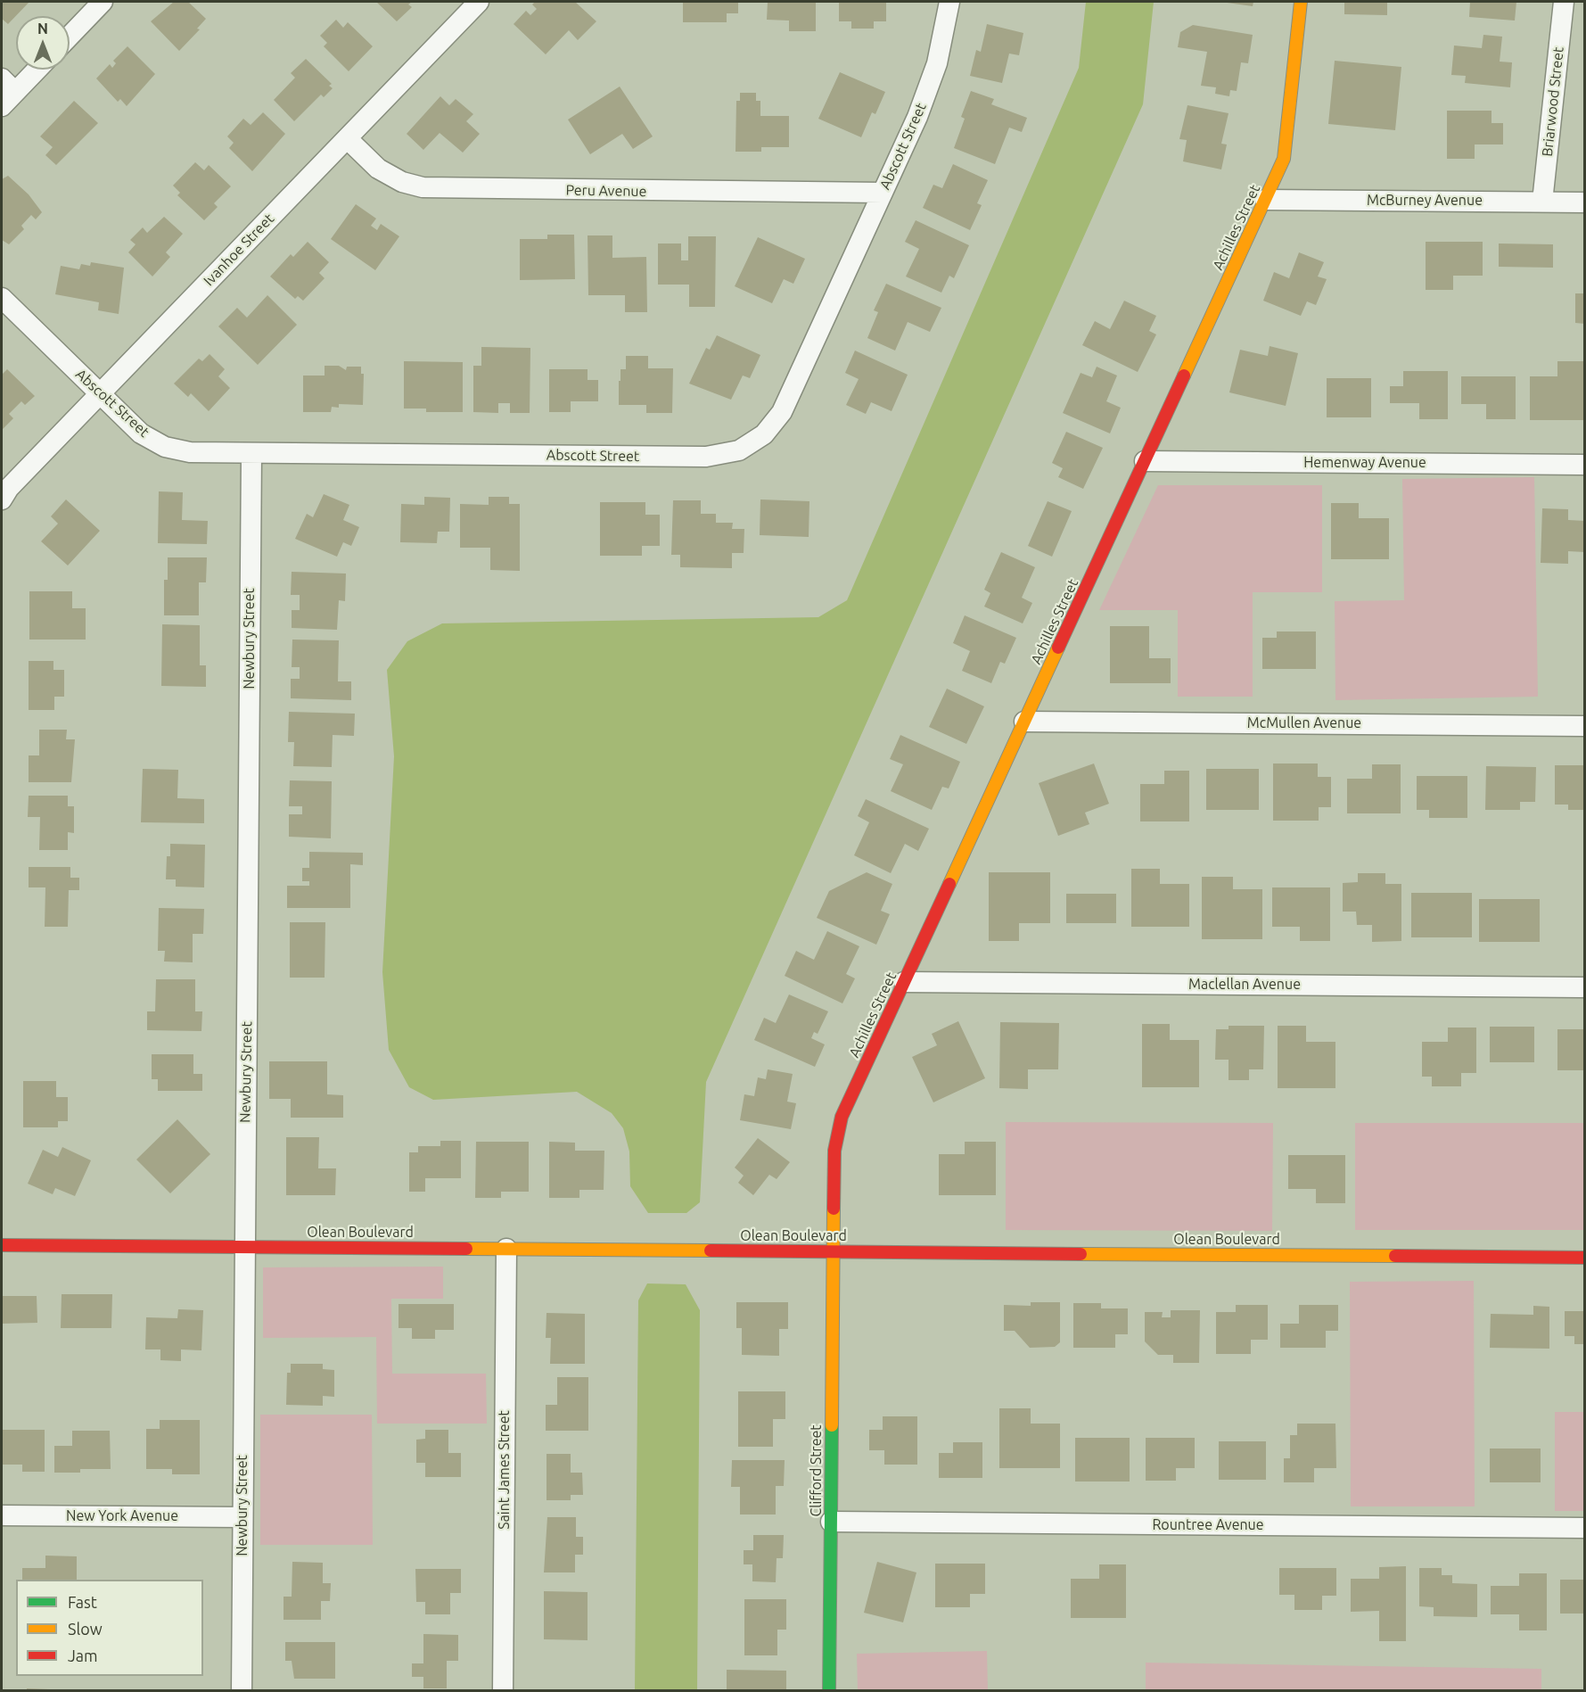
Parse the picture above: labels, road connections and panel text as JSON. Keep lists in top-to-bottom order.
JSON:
{
  "streets": {
    "street": [
      "Briarwood Street",
      "Abscott Street",
      "Peru Avenue",
      "McBurney Avenue",
      "Achilles Street",
      "Ivanhoe Street",
      "Hemenway Avenue",
      "Newbury Street",
      "McMullen Avenue",
      "Maclellan Avenue",
      "Olean Boulevard",
      "Saint James Street",
      "Clifford Street",
      "New York Avenue",
      "Rountree Avenue"
    ]
  },
  "crossings": [
    ["Briarwood Street", "McBurney Avenue"],
    ["Abscott Street", "Peru Avenue"],
    ["Abscott Street", "Ivanhoe Street"],
    ["Abscott Street", "Newbury Street"],
    ["Peru Avenue", "Ivanhoe Street"],
    ["McBurney Avenue", "Achilles Street"],
    ["Achilles Street", "Hemenway Avenue"],
    ["Achilles Street", "McMullen Avenue"],
    ["Achilles Street", "Maclellan Avenue"],
    ["Achilles Street", "Olean Boulevard"],
    ["Achilles Street", "Clifford Street"],
    ["Newbury Street", "Olean Boulevard"],
    ["Newbury Street", "New York Avenue"],
    ["Olean Boulevard", "Saint James Street"],
    ["Olean Boulevard", "Clifford Street"],
    ["Clifford Street", "Rountree Avenue"]
  ],
  "legend": ["Fast", "Slow", "Jam"],
  "north": "top"
}
